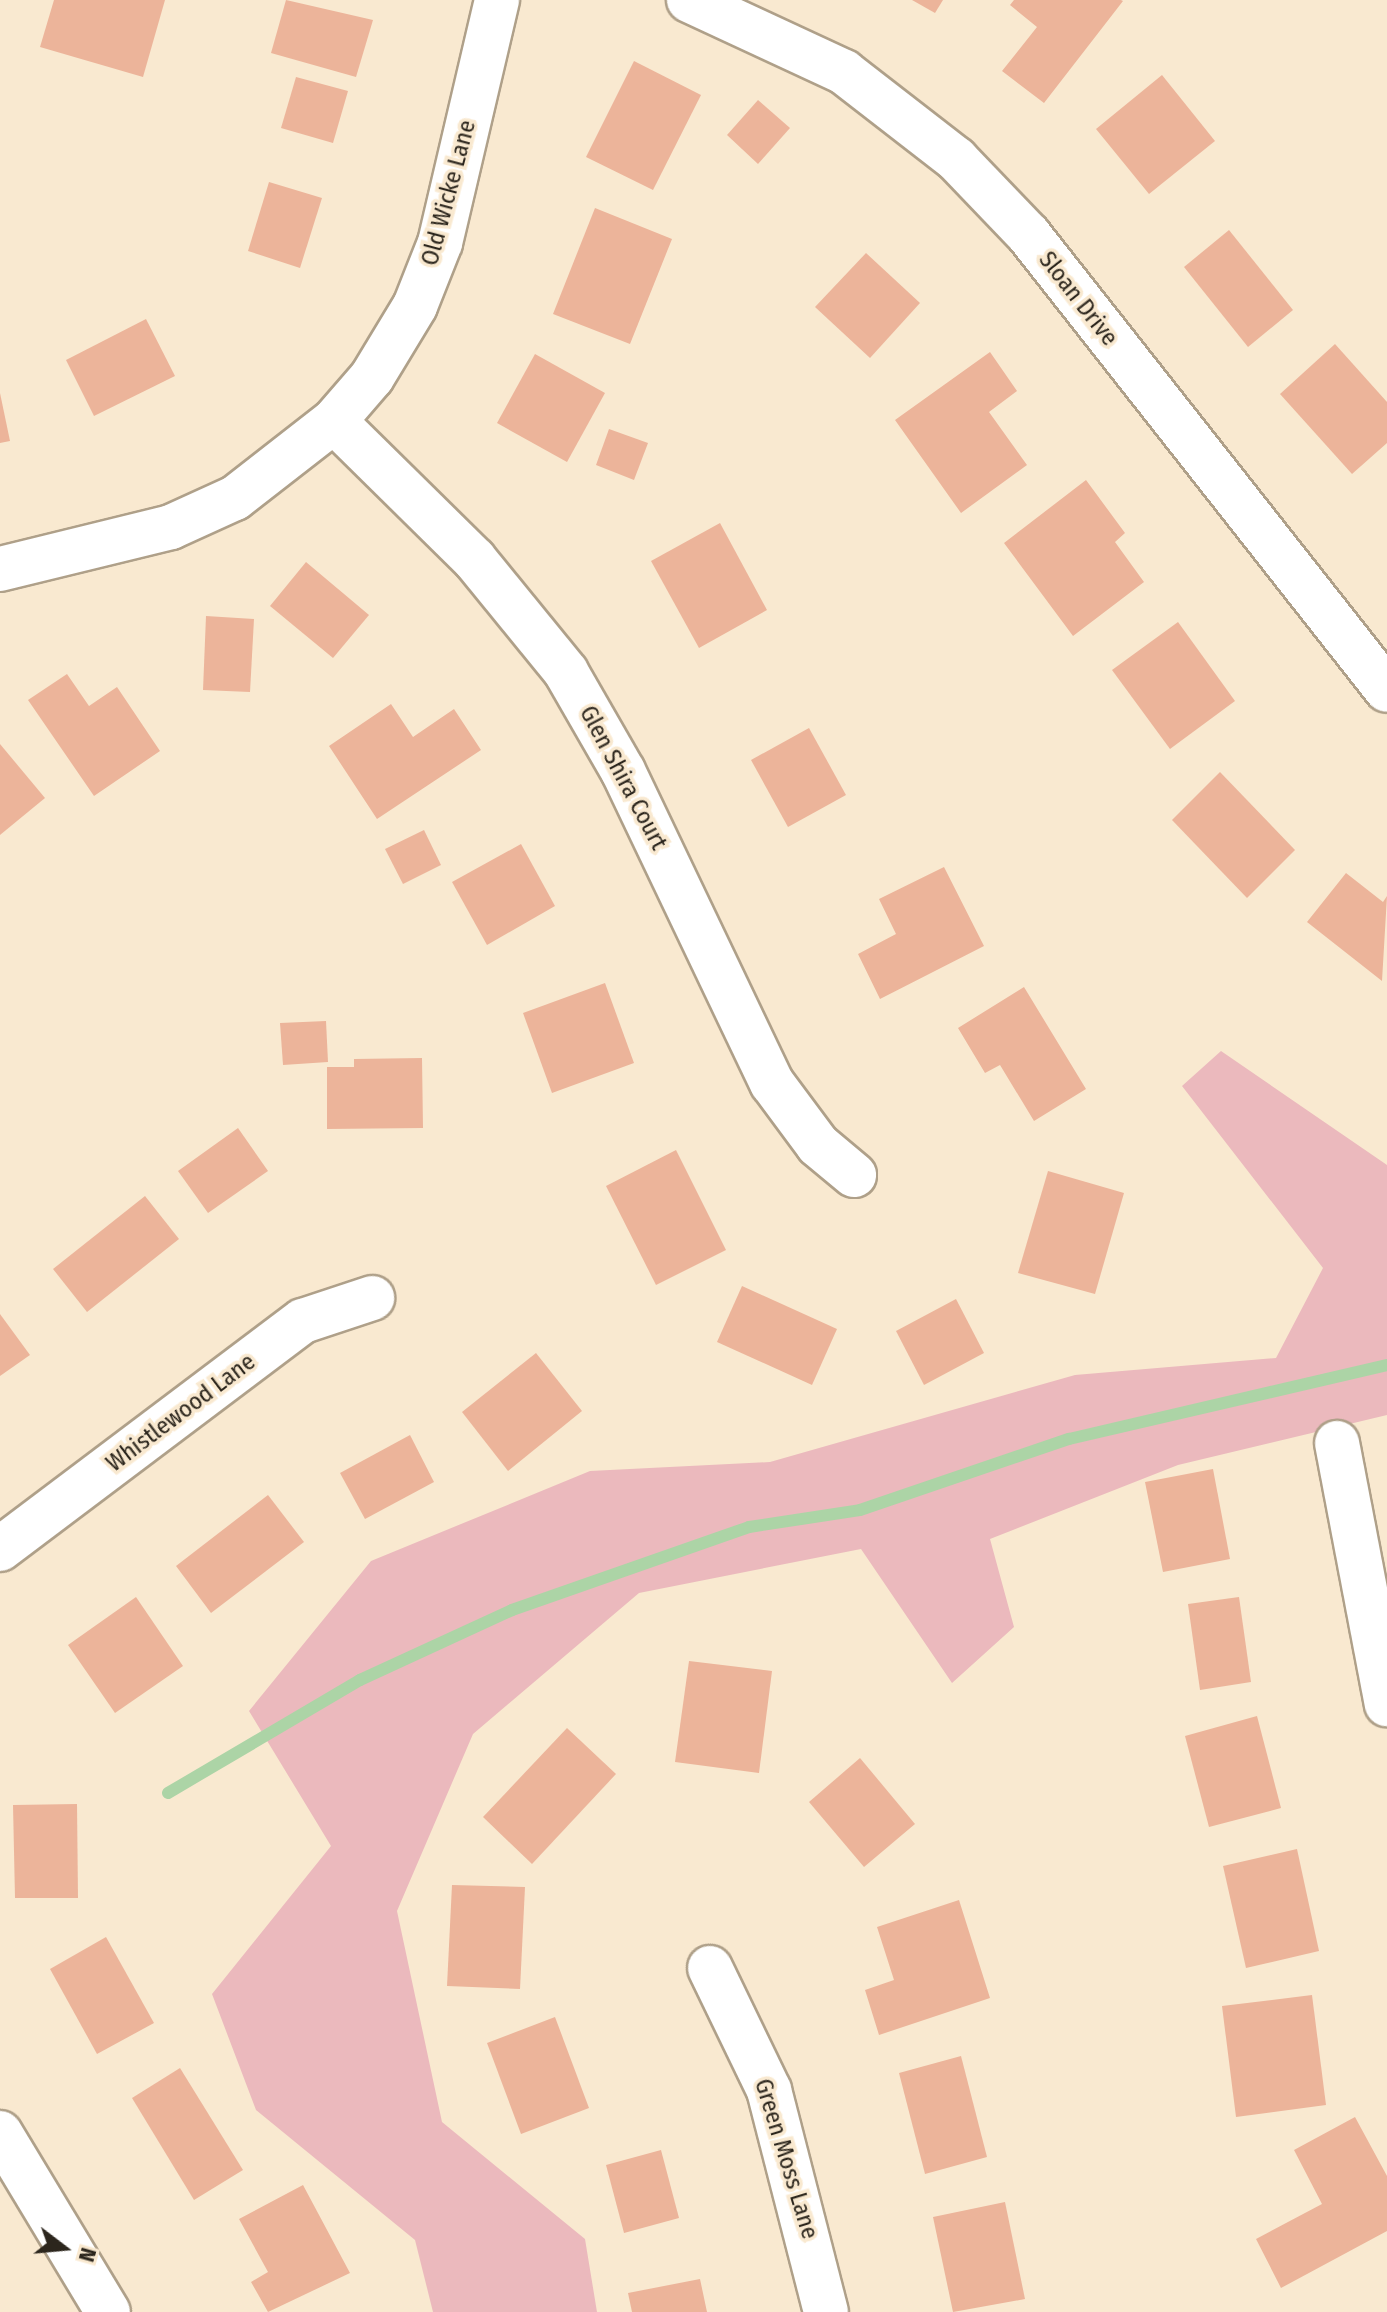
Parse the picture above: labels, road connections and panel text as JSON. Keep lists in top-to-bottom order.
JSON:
{
  "streets": {
    "street": [
      "Old Wicke Lane",
      "Sloan Drive",
      "Glen Shira Court",
      "Whistlewood Lane",
      "Green Moss Lane"
    ]
  },
  "crossings": [
    ["Old Wicke Lane", "Glen Shira Court"]
  ],
  "north": "right"
}
